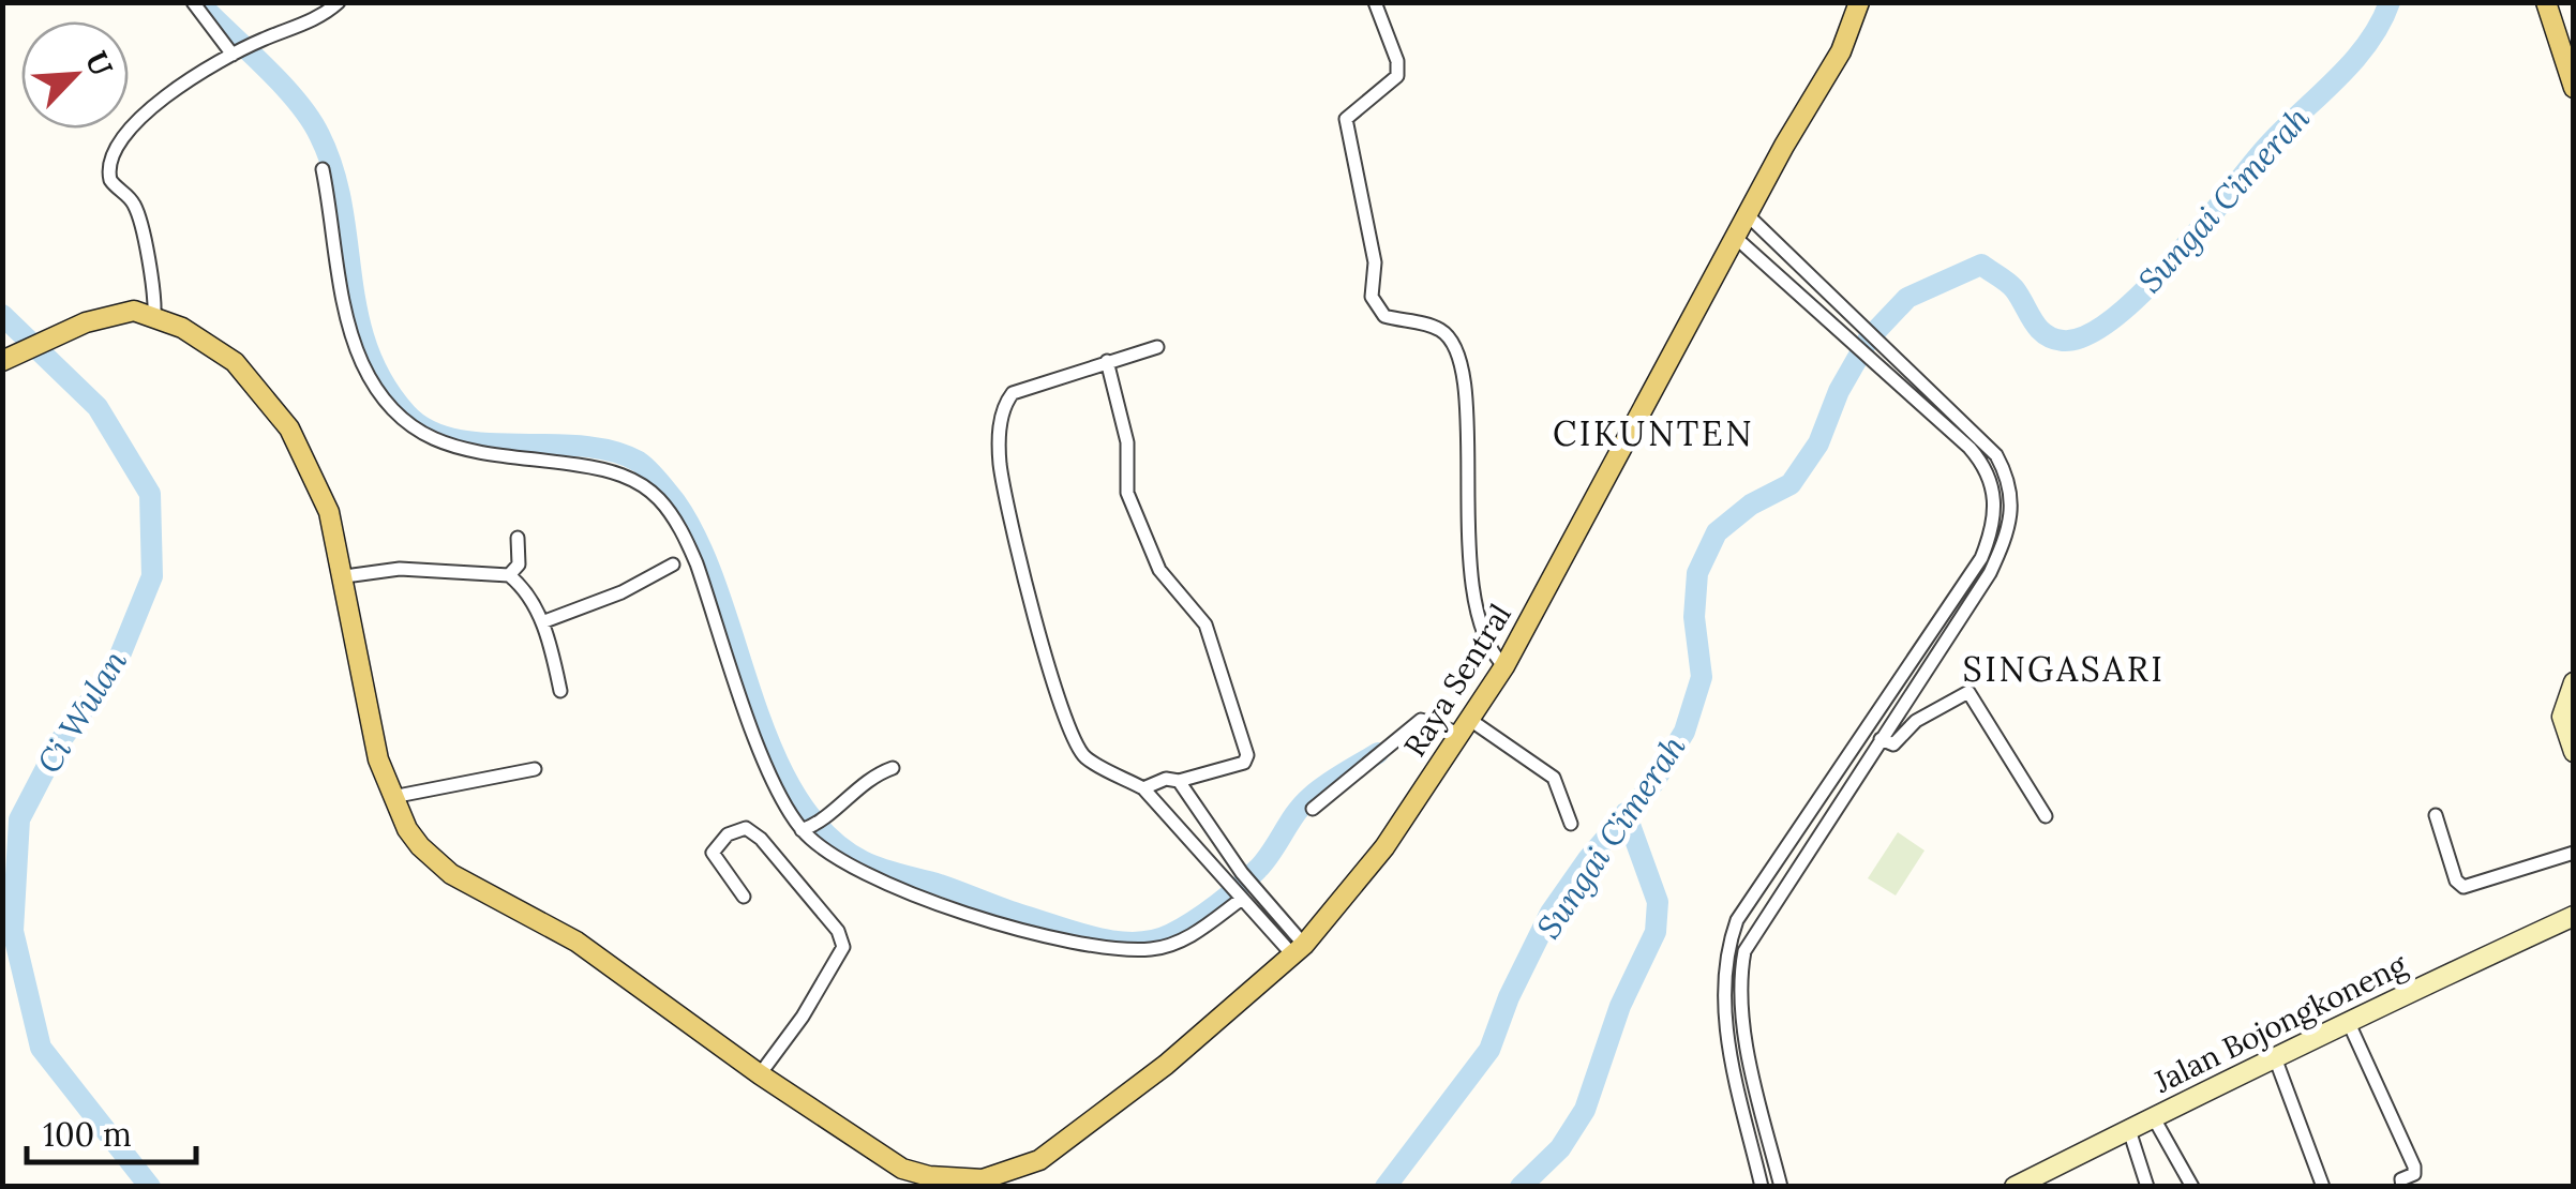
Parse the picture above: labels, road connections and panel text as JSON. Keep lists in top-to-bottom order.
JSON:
{
  "streets": {
    "main road": ["Raya Sentral", "Jalan Bojongkoneng"]
  },
  "districts": ["CIKUNTEN", "SINGASARI"],
  "water": ["Sungai Cimerah", "Ci Wulan"],
  "scale_bar": "100 m",
  "north": "top right"
}
